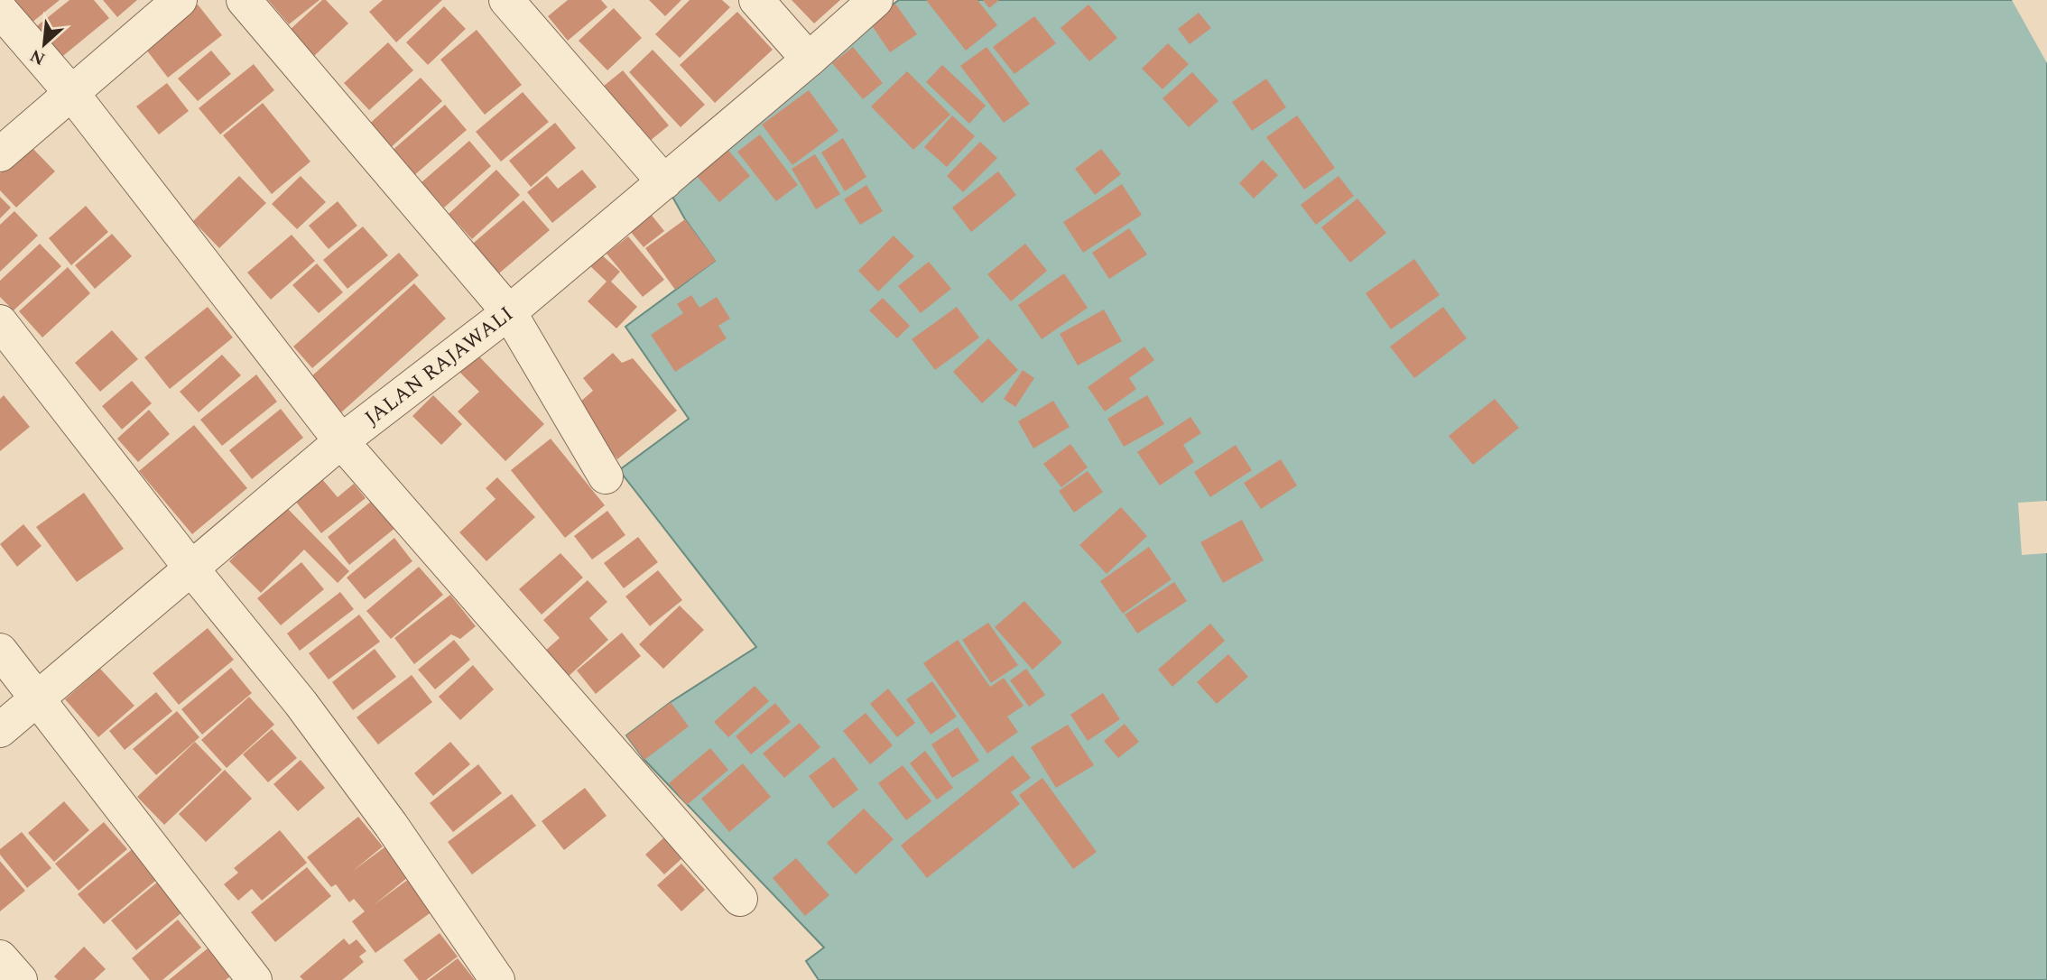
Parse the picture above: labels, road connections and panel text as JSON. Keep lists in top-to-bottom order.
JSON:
{
  "streets": {
    "street": ["JALAN RAJAWALI"]
  },
  "north": "bottom left"
}
